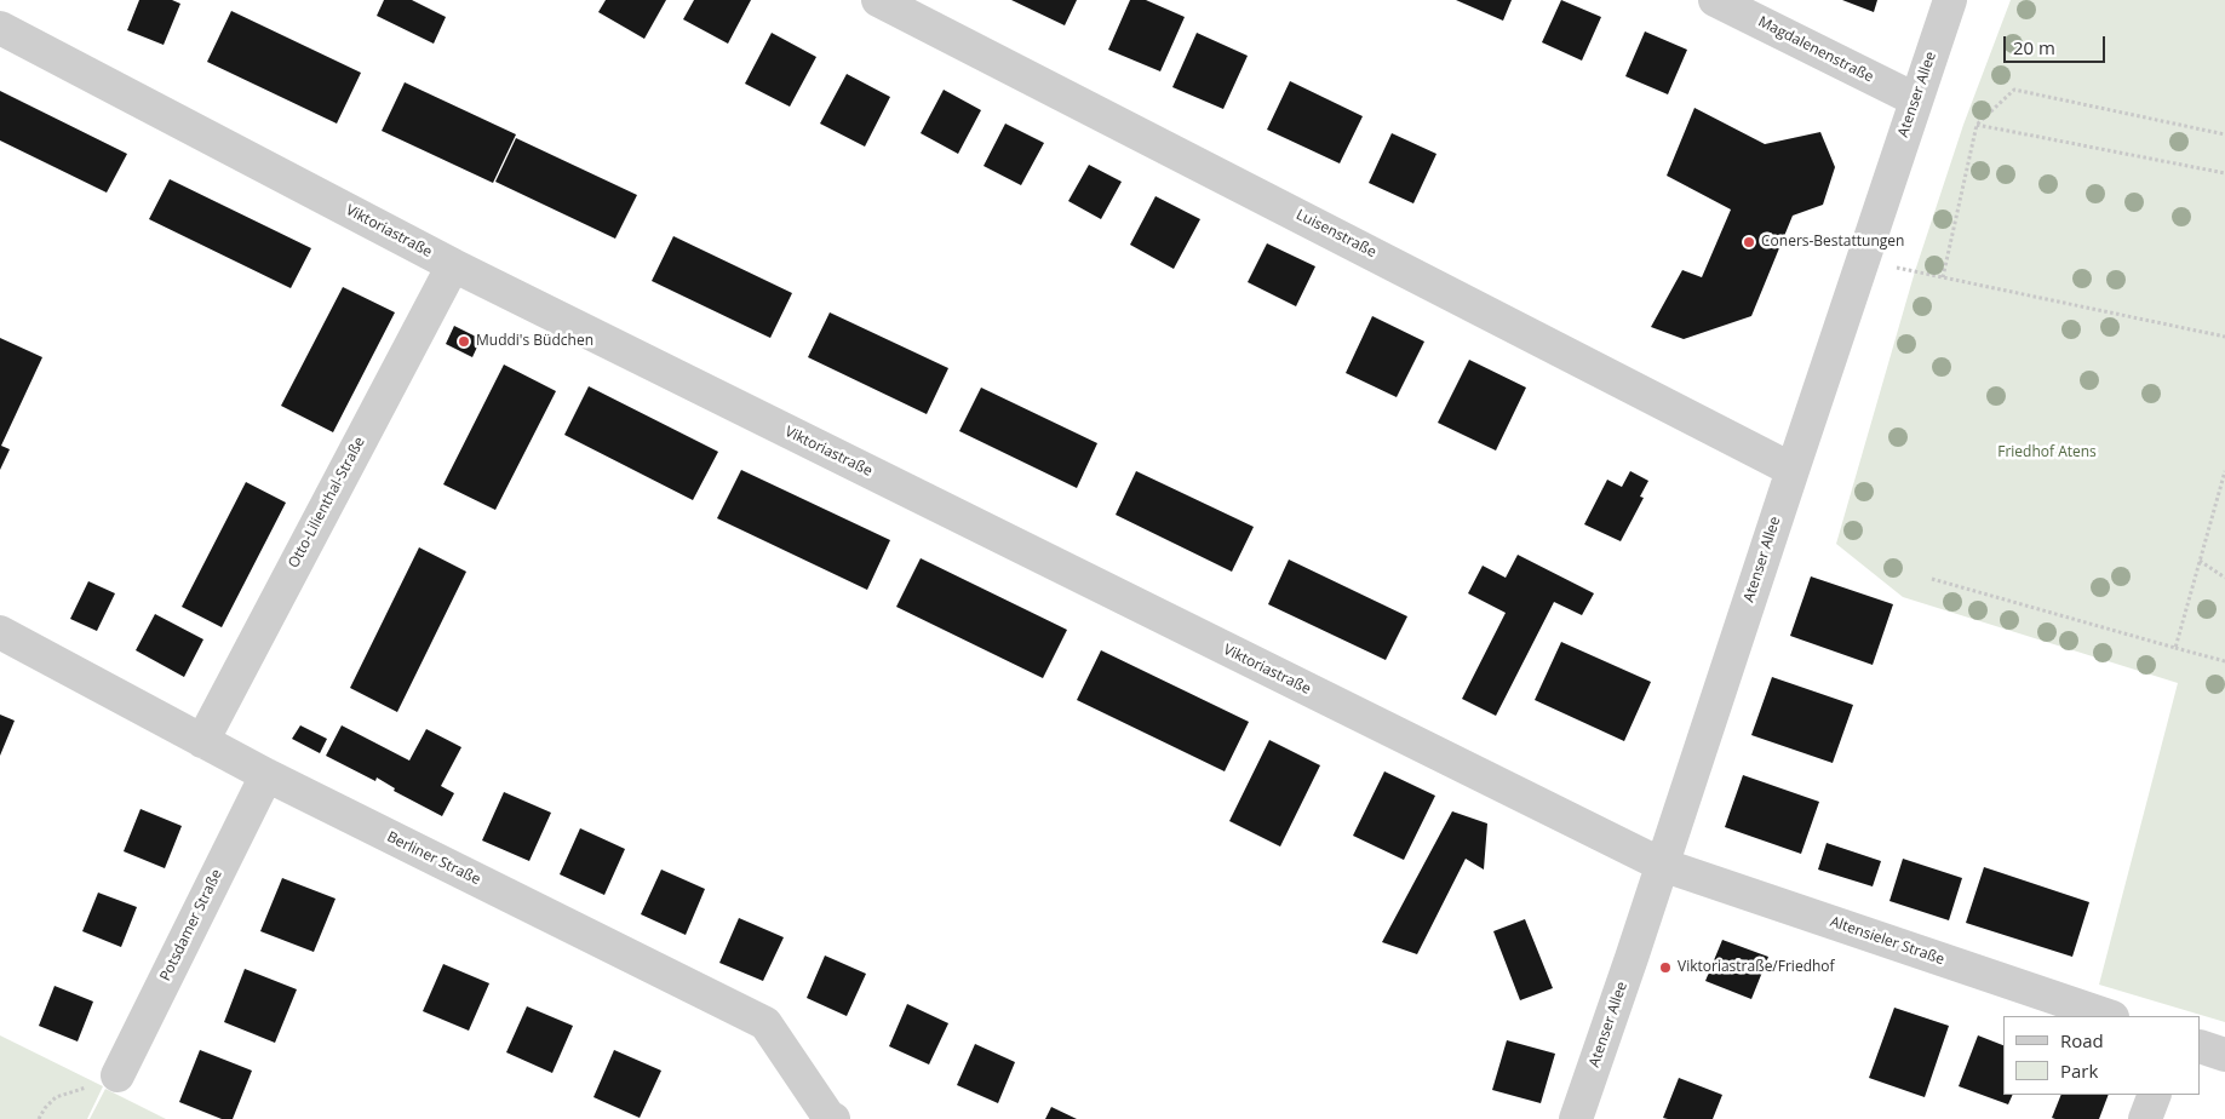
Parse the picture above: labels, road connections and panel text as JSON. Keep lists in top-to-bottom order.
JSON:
{
  "streets": {
    "street": [
      "Magdalenenstraße",
      "Atenser Allee",
      "Viktoriastraße",
      "Luisenstraße",
      "Otto-Lilienthal-Straße",
      "Berliner Straße",
      "Potsdamer Straße",
      "Altensieler Straße"
    ]
  },
  "crossings": [
    ["Magdalenenstraße", "Atenser Allee"],
    ["Atenser Allee", "Viktoriastraße"],
    ["Atenser Allee", "Luisenstraße"],
    ["Atenser Allee", "Altensieler Straße"],
    ["Viktoriastraße", "Otto-Lilienthal-Straße"],
    ["Viktoriastraße", "Altensieler Straße"],
    ["Otto-Lilienthal-Straße", "Berliner Straße"],
    ["Berliner Straße", "Potsdamer Straße"]
  ],
  "parks": ["Friedhof Atens"],
  "places": ["Coners-Bestattungen", "Muddi's Büdchen", "Viktoriastraße/Friedhof"],
  "legend": ["Road", "Park"],
  "scale_bar": "20 m"
}
